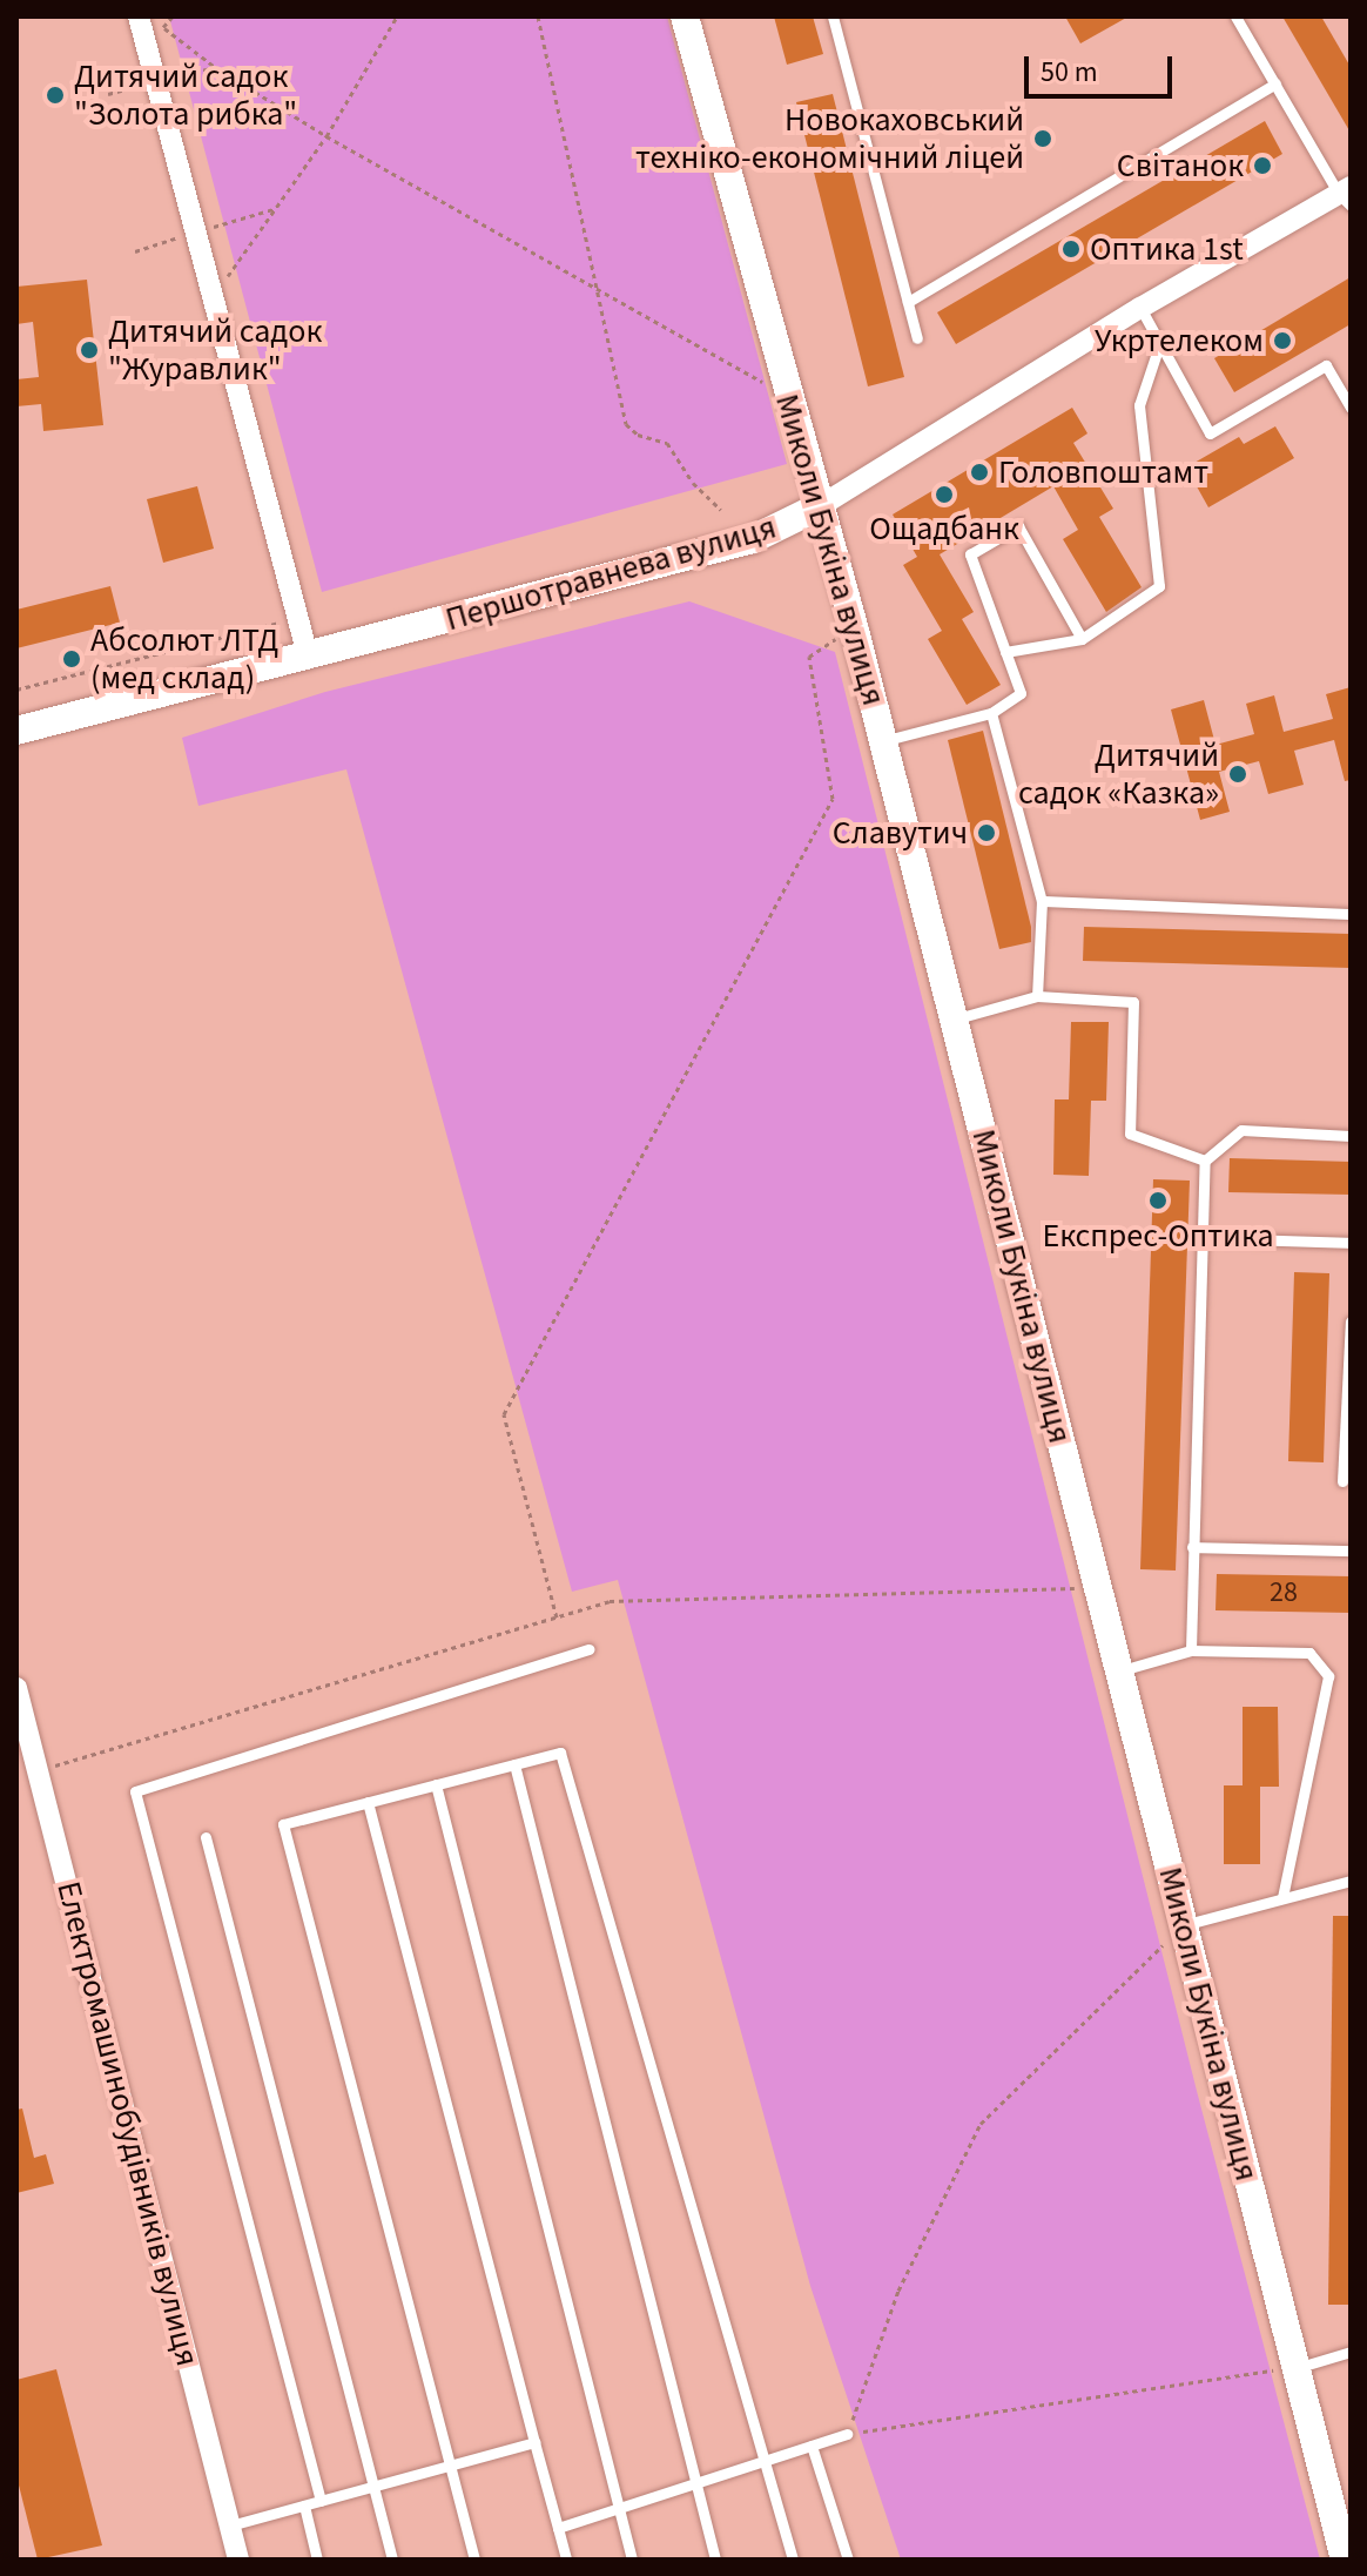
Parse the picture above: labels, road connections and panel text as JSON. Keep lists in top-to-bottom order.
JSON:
{
  "streets": {
    "street": ["Миколи Букіна вулиця", "Першотравнева вулиця", "Електромашинобудівників вулиця"]
  },
  "crossings": [
    ["Миколи Букіна вулиця", "Першотравнева вулиця"]
  ],
  "places": [
    "Дитячий садок \"Золота рибка\"",
    "Новокаховський техніко-економічний ліцей",
    "Свiтанок",
    "Оптика 1st",
    "Укртелеком",
    "Дитячий садок \"Журавлик\"",
    "Головпоштамт",
    "Ощадбанк",
    "Абсолют ЛТД (мед склад)",
    "Дитячий садок «Казка»",
    "Славутич",
    "Експрес-Оптика"
  ],
  "house_numbers": ["28"],
  "scale_bar": "50 m"
}
